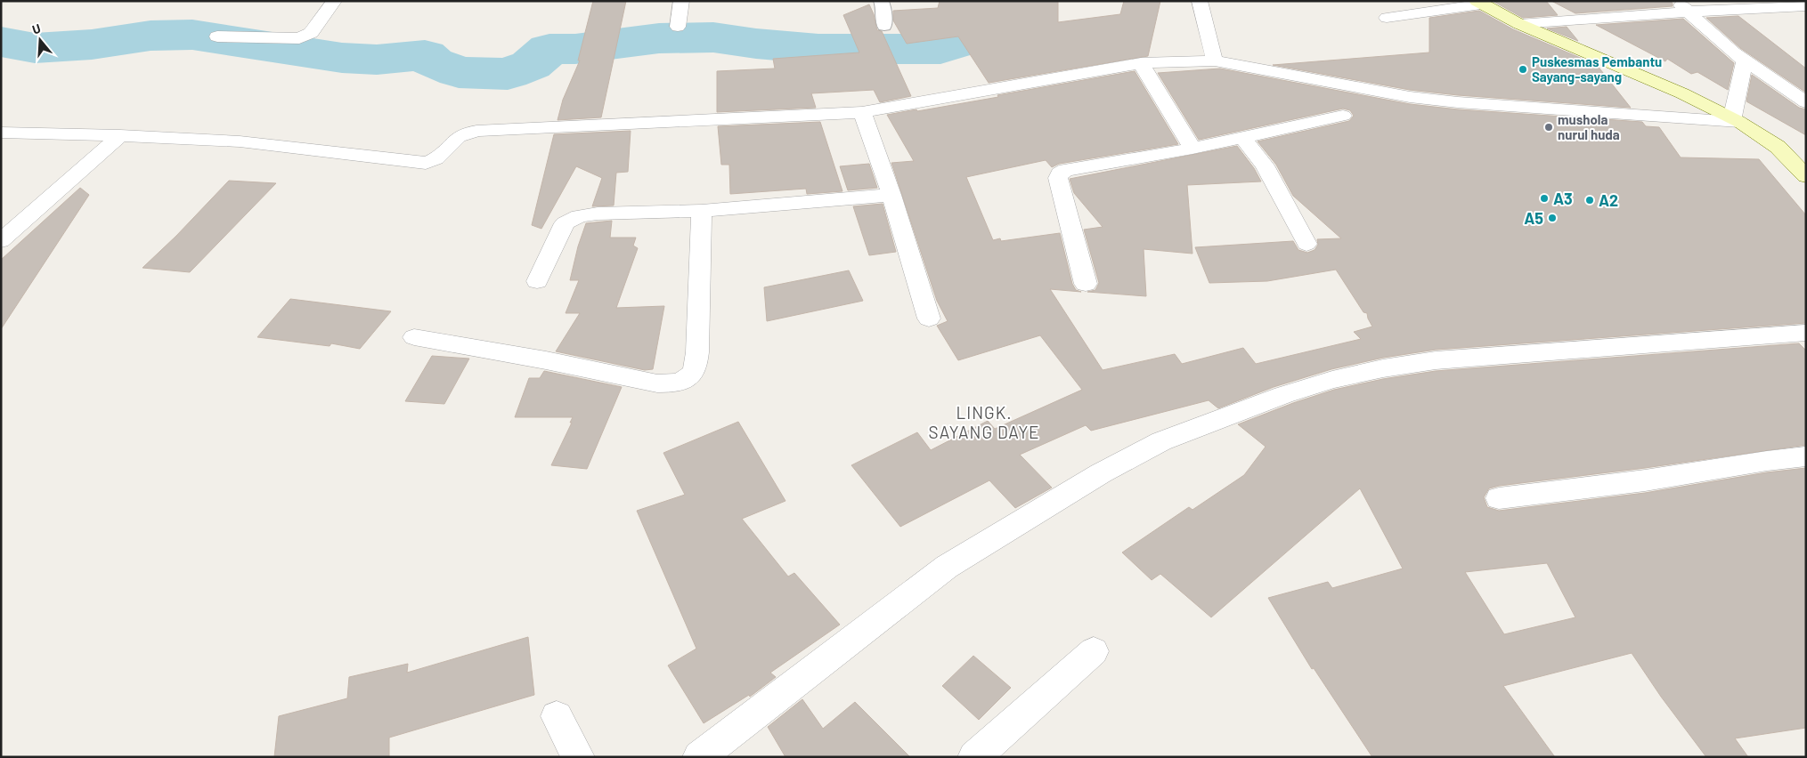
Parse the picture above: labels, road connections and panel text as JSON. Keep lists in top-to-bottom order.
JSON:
{
  "districts": ["LINGK. SAYANG DAYE"],
  "places": [
    "Puskesmas Pembantu Sayang-sayang",
    "mushola nurul huda",
    "A3",
    "A2",
    "A5"
  ],
  "north": "top"
}
